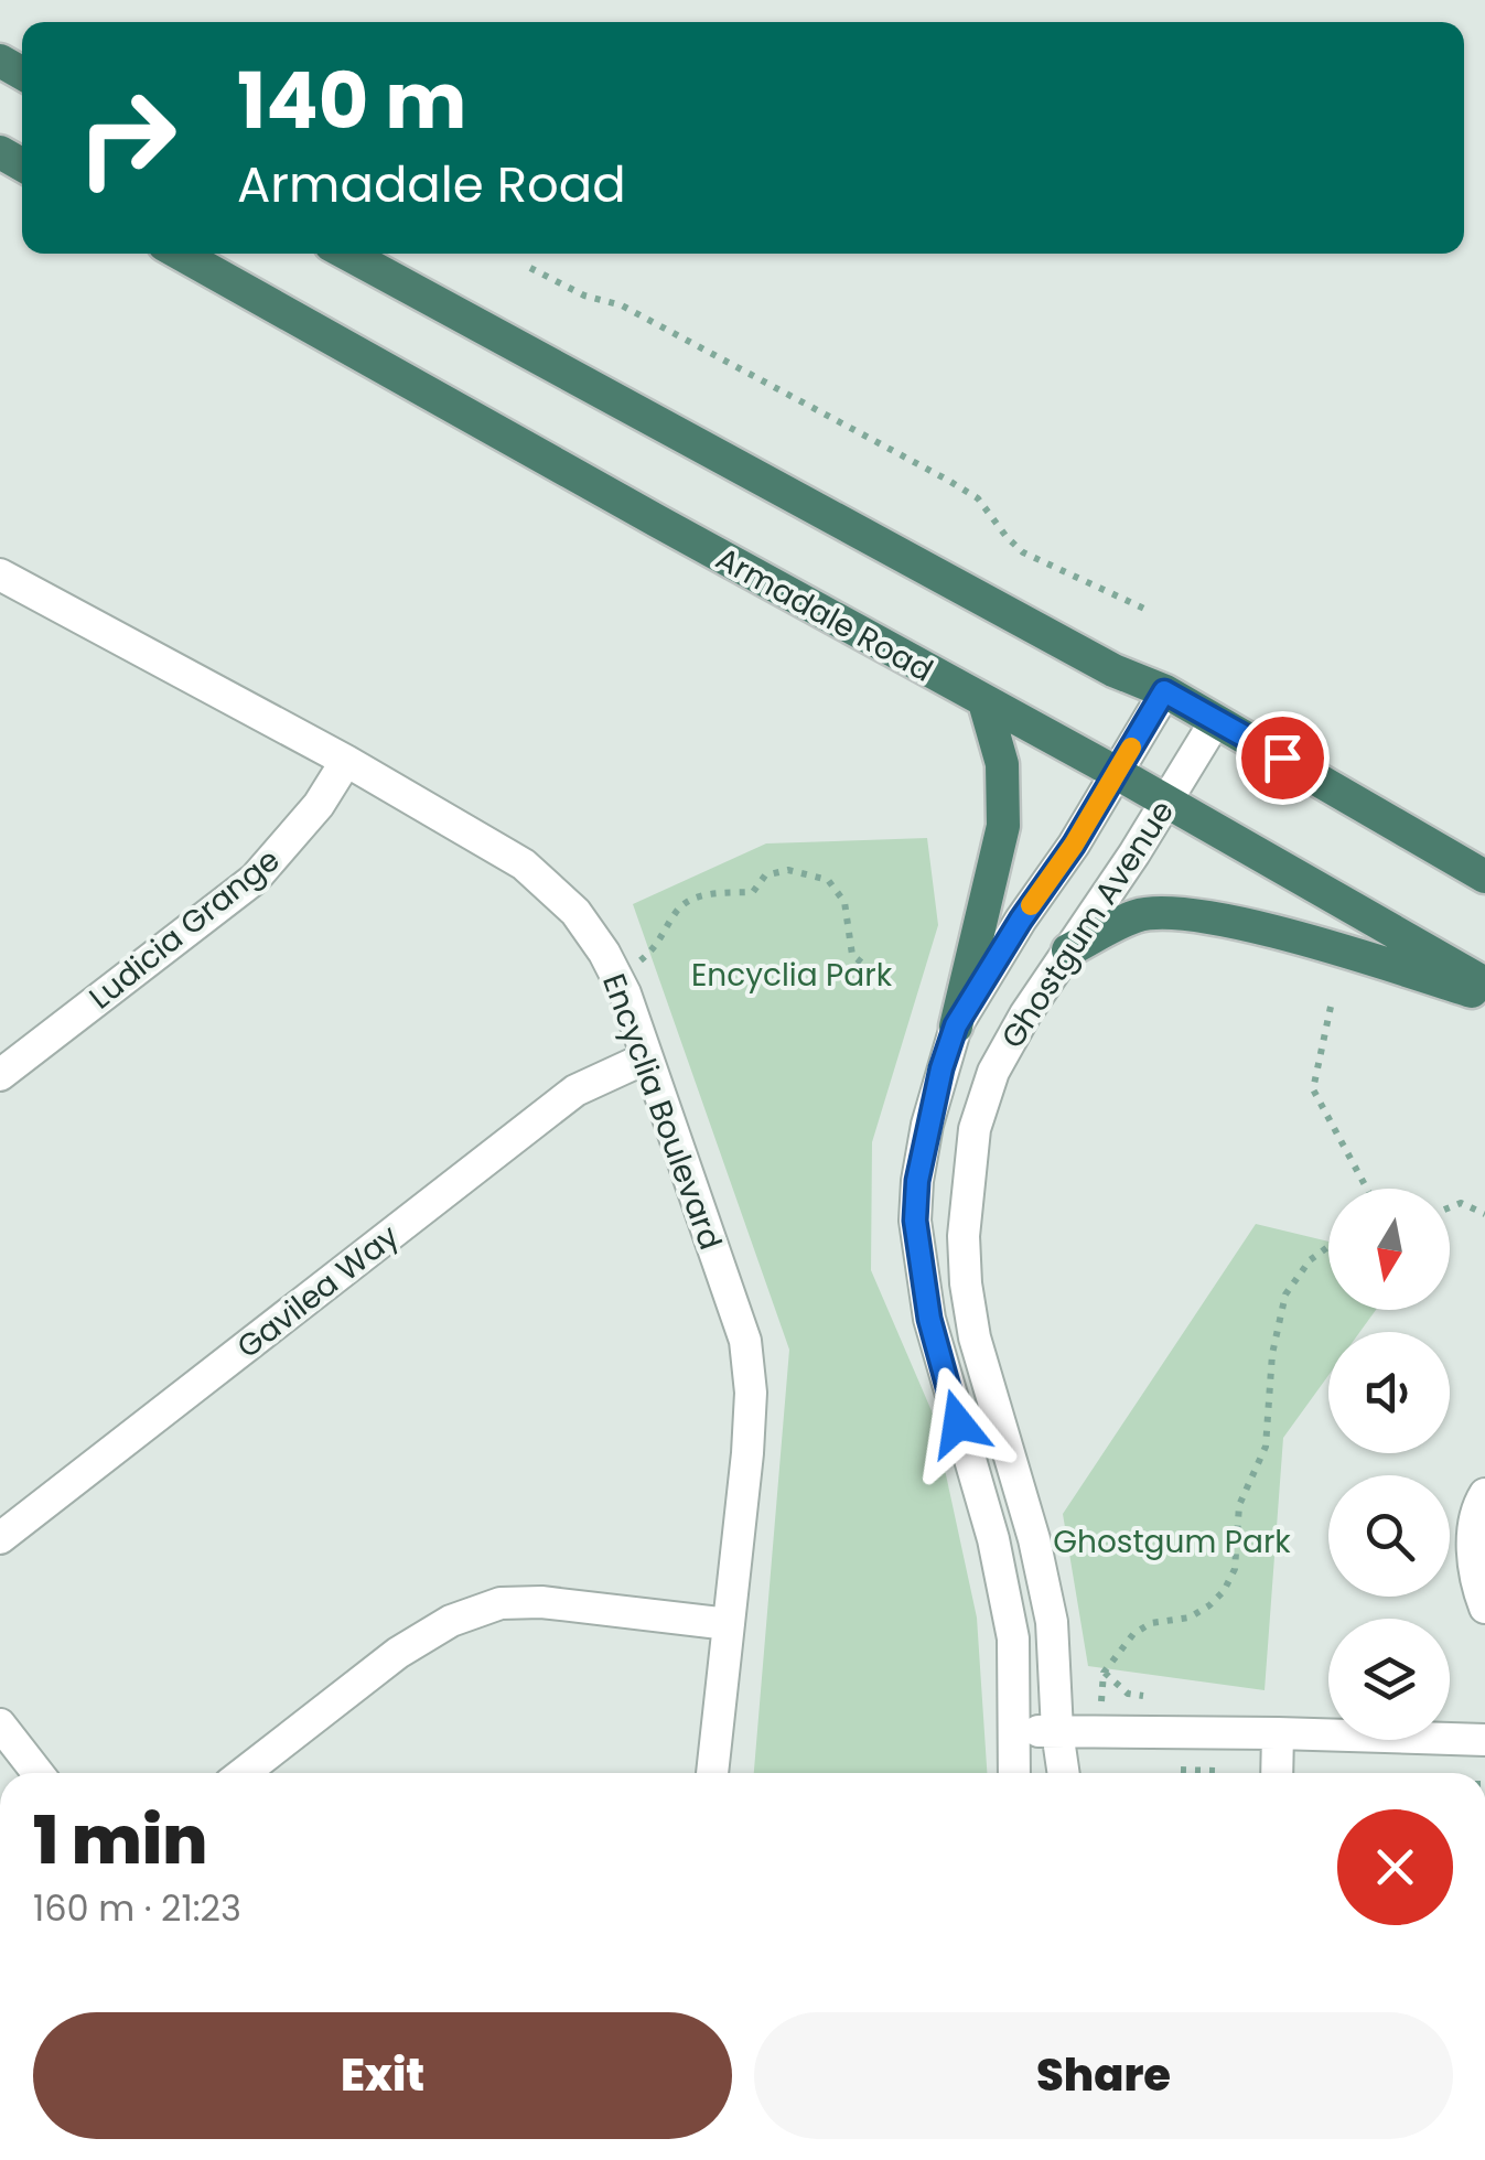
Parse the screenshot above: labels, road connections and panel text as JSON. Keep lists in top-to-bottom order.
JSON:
{
  "streets": {
    "highway": ["Armadale Road"],
    "street": [
      "Ghostgum Avenue",
      "Ludicia Grange",
      "Encyclia Boulevard",
      "Gavilea Way"
    ]
  },
  "crossings": [
    ["Armadale Road", "Ghostgum Avenue"],
    ["Ludicia Grange", "Encyclia Boulevard"],
    ["Encyclia Boulevard", "Gavilea Way"]
  ],
  "parks": ["Encyclia Park", "Ghostgum Park"],
  "north": "bottom",
  "page": {
    "turn": ["140 m", "Armadale Road"],
    "heading": ["1 min", "160 m · 21:23"],
    "buttons": ["Exit", "Share"]
  }
}
